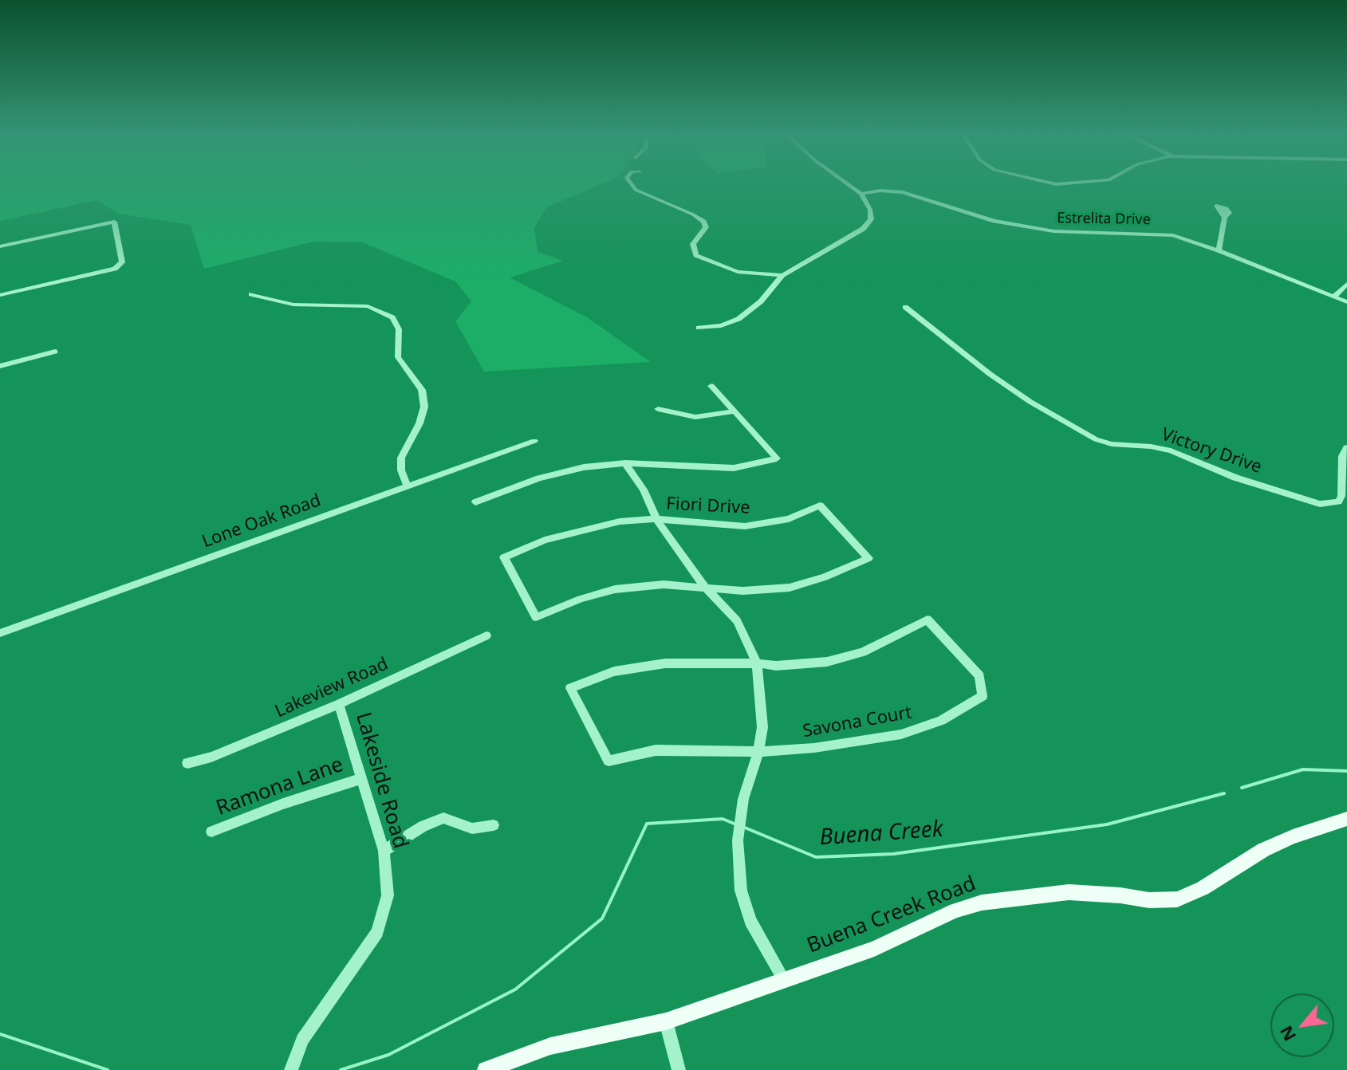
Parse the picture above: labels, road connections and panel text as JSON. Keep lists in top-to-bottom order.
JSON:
{
  "streets": {
    "main road": ["Buena Creek Road"],
    "street": [
      "Estrelita Drive",
      "Victory Drive",
      "Fiori Drive",
      "Lone Oak Road",
      "Lakeview Road",
      "Savona Court",
      "Lakeside Road",
      "Ramona Lane"
    ]
  },
  "crossings": [
    ["Lakeview Road", "Lakeside Road"],
    ["Lakeside Road", "Ramona Lane"]
  ],
  "water": ["Buena Creek"],
  "north": "bottom left"
}
